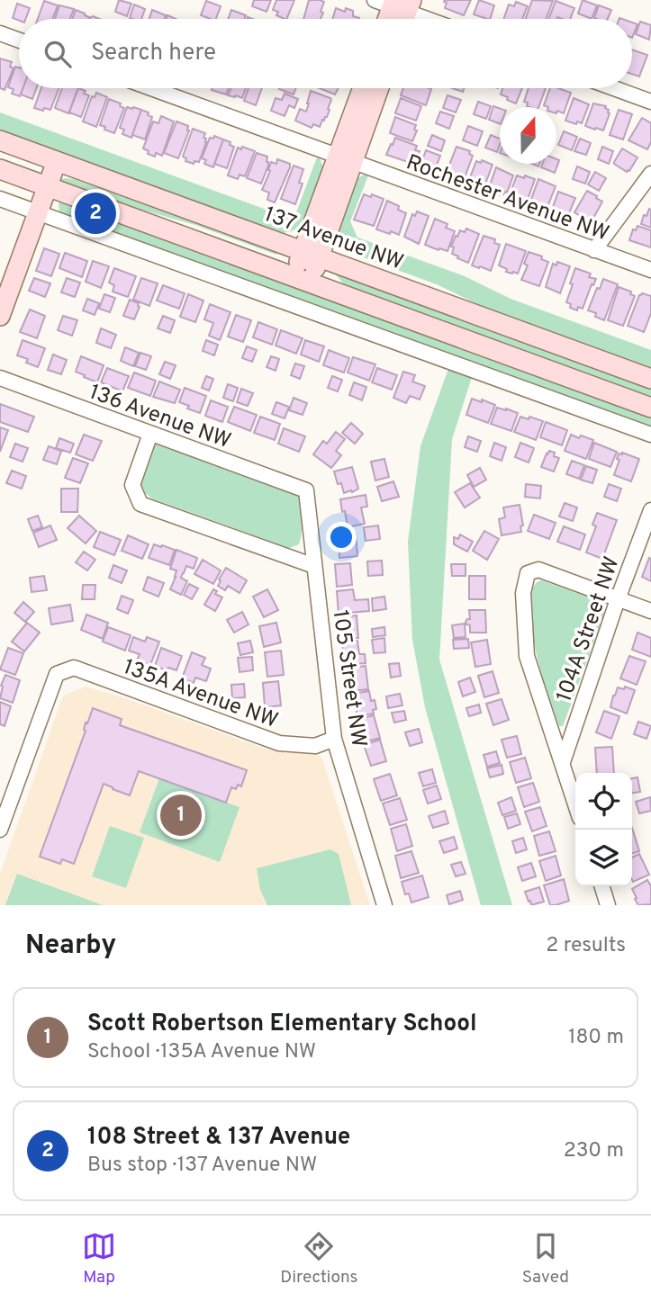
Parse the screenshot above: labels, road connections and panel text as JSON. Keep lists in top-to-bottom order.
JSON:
{
  "streets": {
    "main road": ["137 Avenue NW"],
    "street": [
      "Rochester Avenue NW",
      "136 Avenue NW",
      "104A Street NW",
      "105 Street NW",
      "135A Avenue NW"
    ]
  },
  "crossings": [
    ["136 Avenue NW", "105 Street NW"],
    ["105 Street NW", "135A Avenue NW"]
  ],
  "north": "top",
  "page": {
    "search": "Search here",
    "pins": ["2", "1"],
    "heading": ["Nearby", "2 results"],
    "list": [
      {
        "mark": "1",
        "name": "Scott Robertson Elementary School",
        "note": "School · 135A Avenue NW",
        "value": "180 m"
      },
      {
        "mark": "2",
        "name": "108 Street & 137 Avenue",
        "note": "Bus stop · 137 Avenue NW",
        "value": "230 m"
      }
    ],
    "nav": ["Map", "Directions", "Saved"]
  }
}
